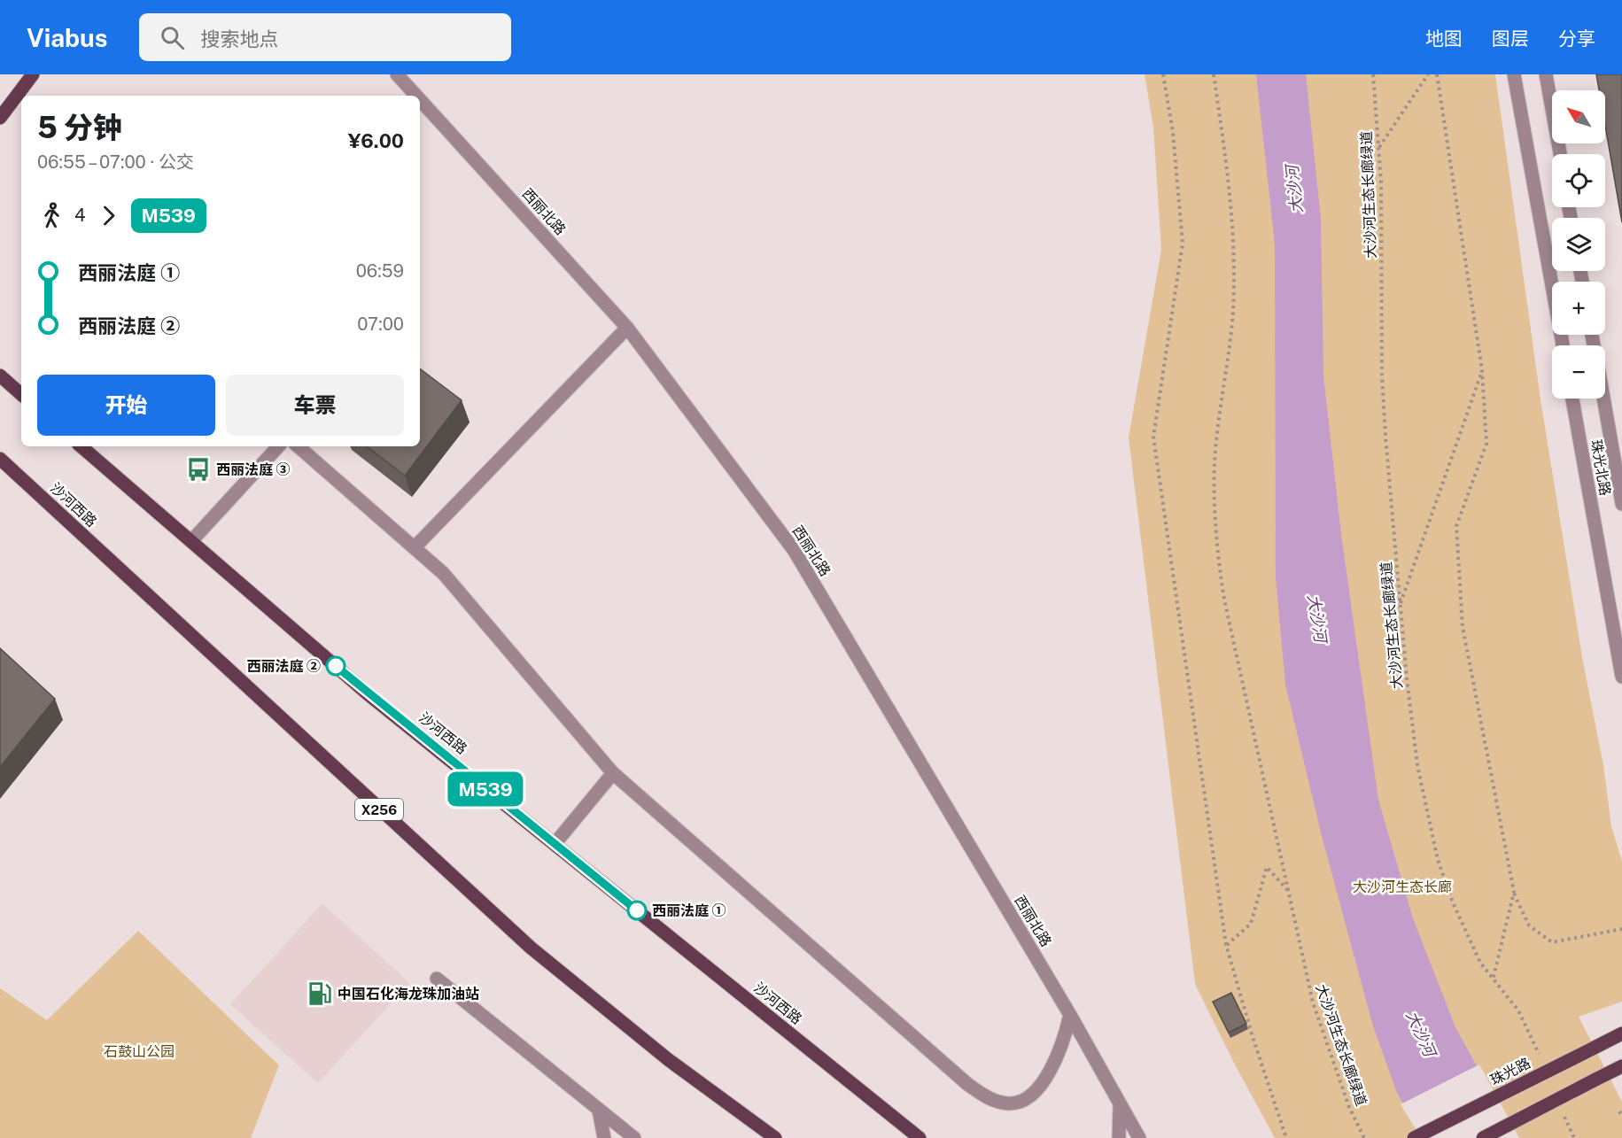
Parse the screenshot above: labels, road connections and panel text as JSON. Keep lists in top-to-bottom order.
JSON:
{
  "streets": {
    "main road": ["沙河西路", "X256", "珠光路"],
    "street": ["西丽北路", "珠光北路"],
    "path": ["大沙河生态长廊绿道"]
  },
  "water": ["大沙河"],
  "parks": ["大沙河生态长廊", "石鼓山公园"],
  "places": {
    "bus stop": ["西丽法庭 ③"],
    "other": ["西丽法庭 ②", "西丽法庭 ①"],
    "fuel station": ["中国石化海龙珠加油站"]
  },
  "lines": ["bus line M539"],
  "north": "top left",
  "page": {
    "header": "Viabus",
    "search": "搜索地点",
    "nav": ["地图", "图层", "分享"],
    "on_map": "M539",
    "map_buttons": ["+", "−"],
    "heading": ["5 分钟", "06:55 – 07:00 · 公交", "¥6.00"],
    "legs": ["4", "M539"],
    "list": [
      {
        "name": "西丽法庭 ①",
        "value": "06:59"
      },
      {
        "name": "西丽法庭 ②",
        "value": "07:00"
      }
    ],
    "buttons": ["开始", "车票"]
  }
}
